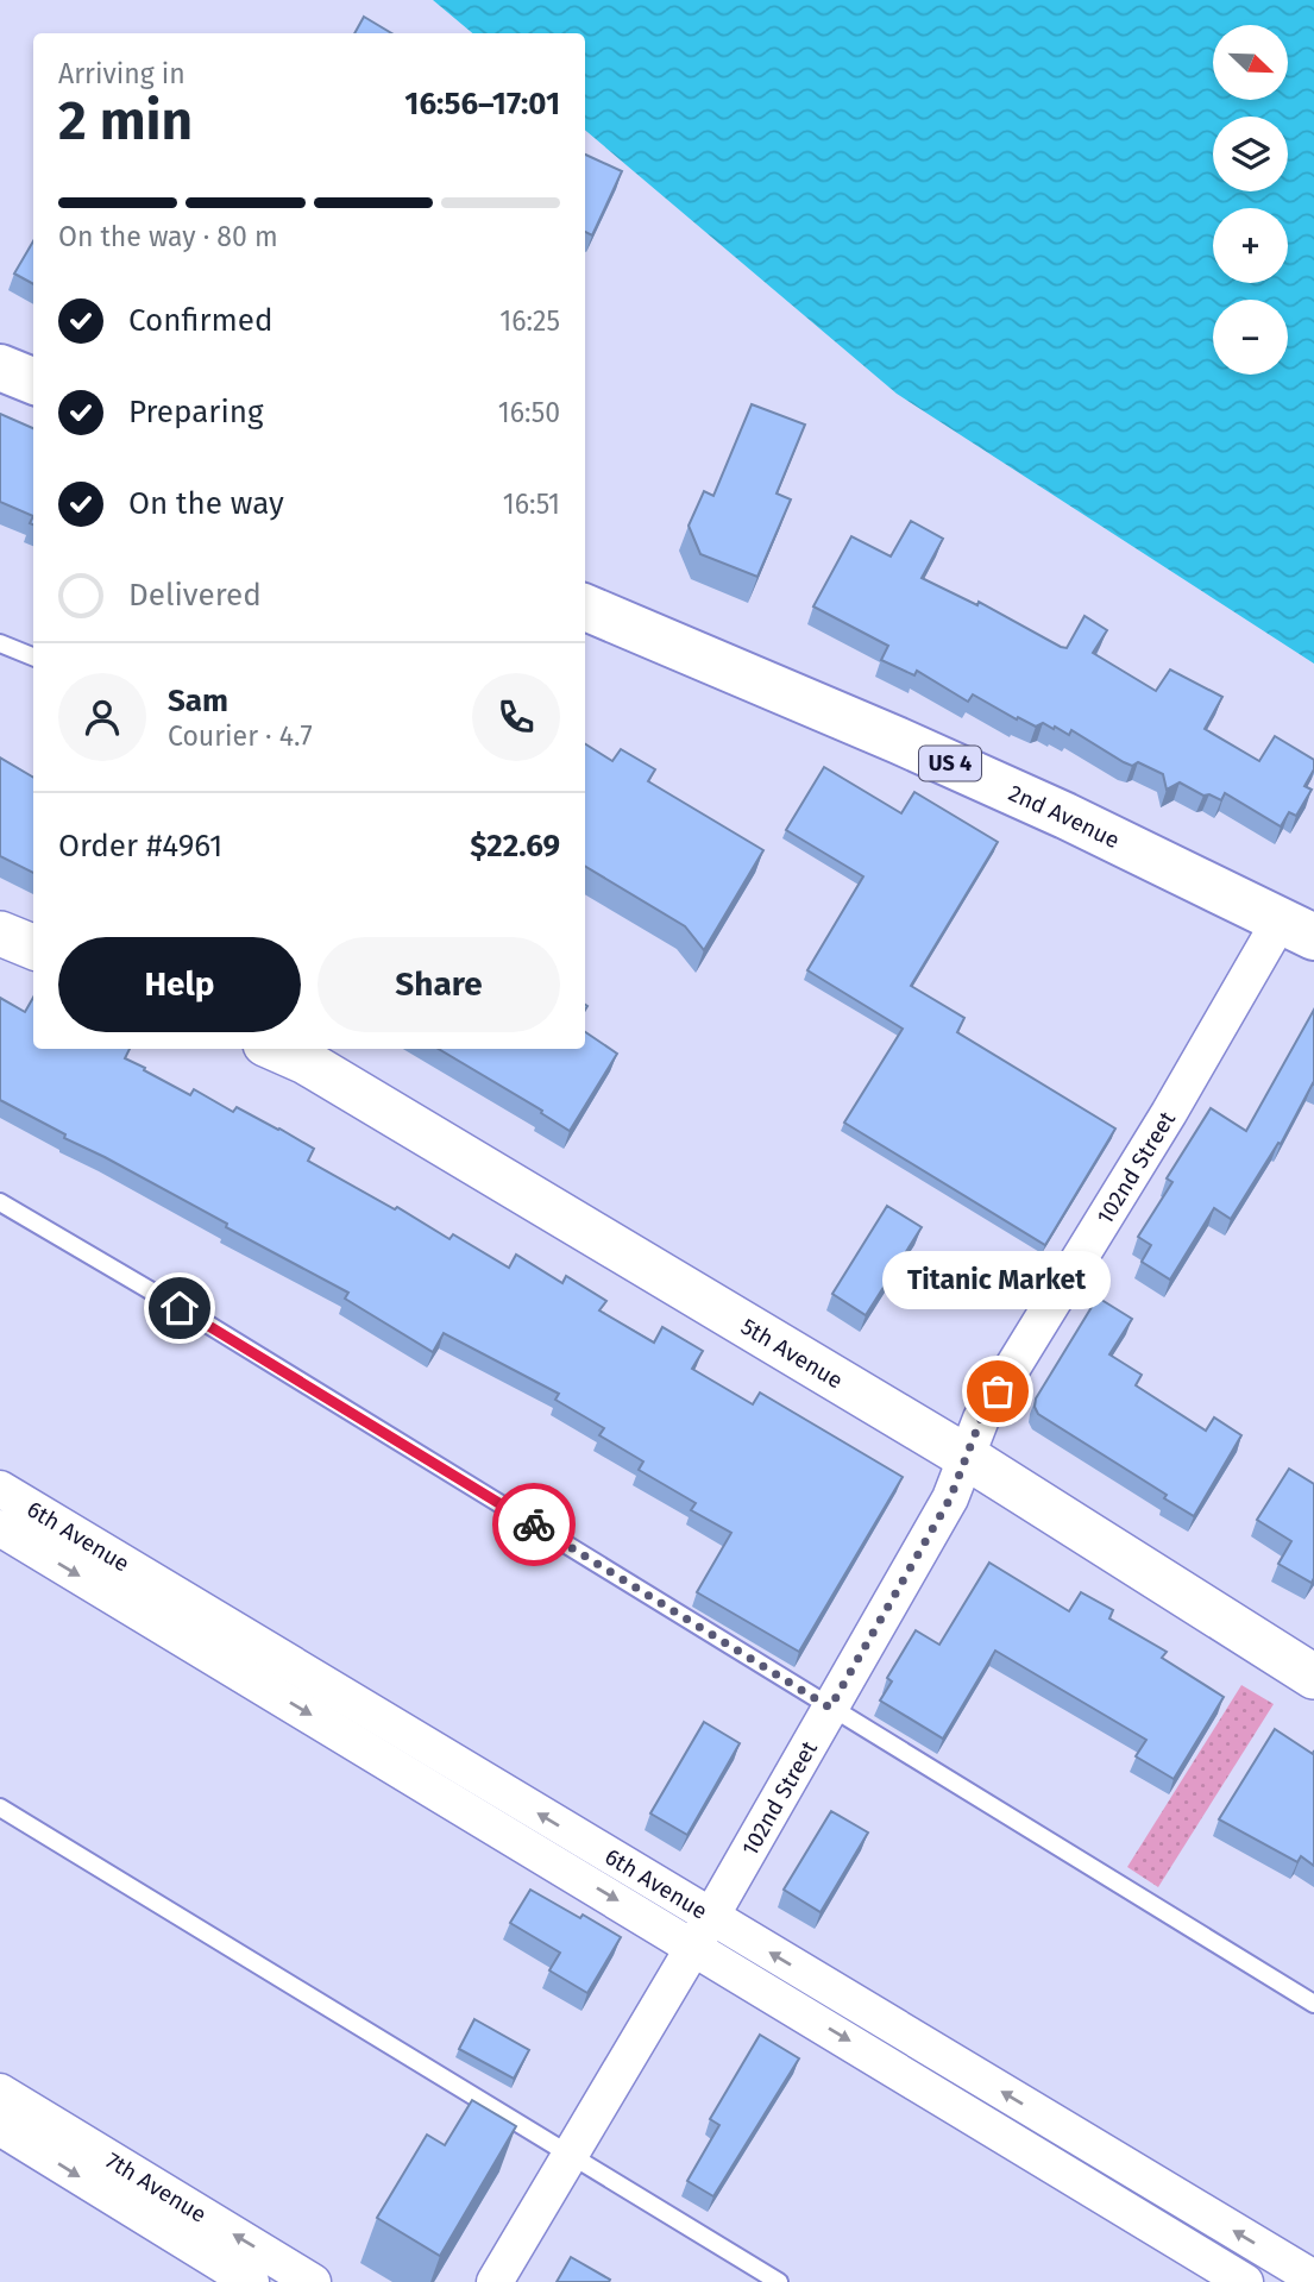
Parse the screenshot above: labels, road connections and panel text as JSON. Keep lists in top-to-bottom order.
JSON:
{
  "streets": {
    "main road": ["US 4", "2nd Avenue"],
    "street": [
      "102nd Street",
      "5th Avenue",
      "6th Avenue",
      "7th Avenue"
    ]
  },
  "crossings": [
    ["2nd Avenue", "102nd Street"],
    ["102nd Street", "5th Avenue"],
    ["102nd Street", "6th Avenue"]
  ],
  "places": ["Titanic Market"],
  "north": "bottom right",
  "page": {
    "map_buttons": ["+", "−"],
    "heading": ["2 min", "Arriving in", "16:56–17:01"],
    "panel": [
      "Sam",
      "Courier · 4.7",
      "Order #4961",
      "$22.69"
    ],
    "bar": "On the way · 80 m",
    "list": [
      ["Confirmed", "16:25"],
      ["Preparing", "16:50"],
      ["On the way", "16:51"],
      "Delivered"
    ],
    "buttons": ["Help", "Share"],
    "bubble": "Titanic Market"
  }
}
